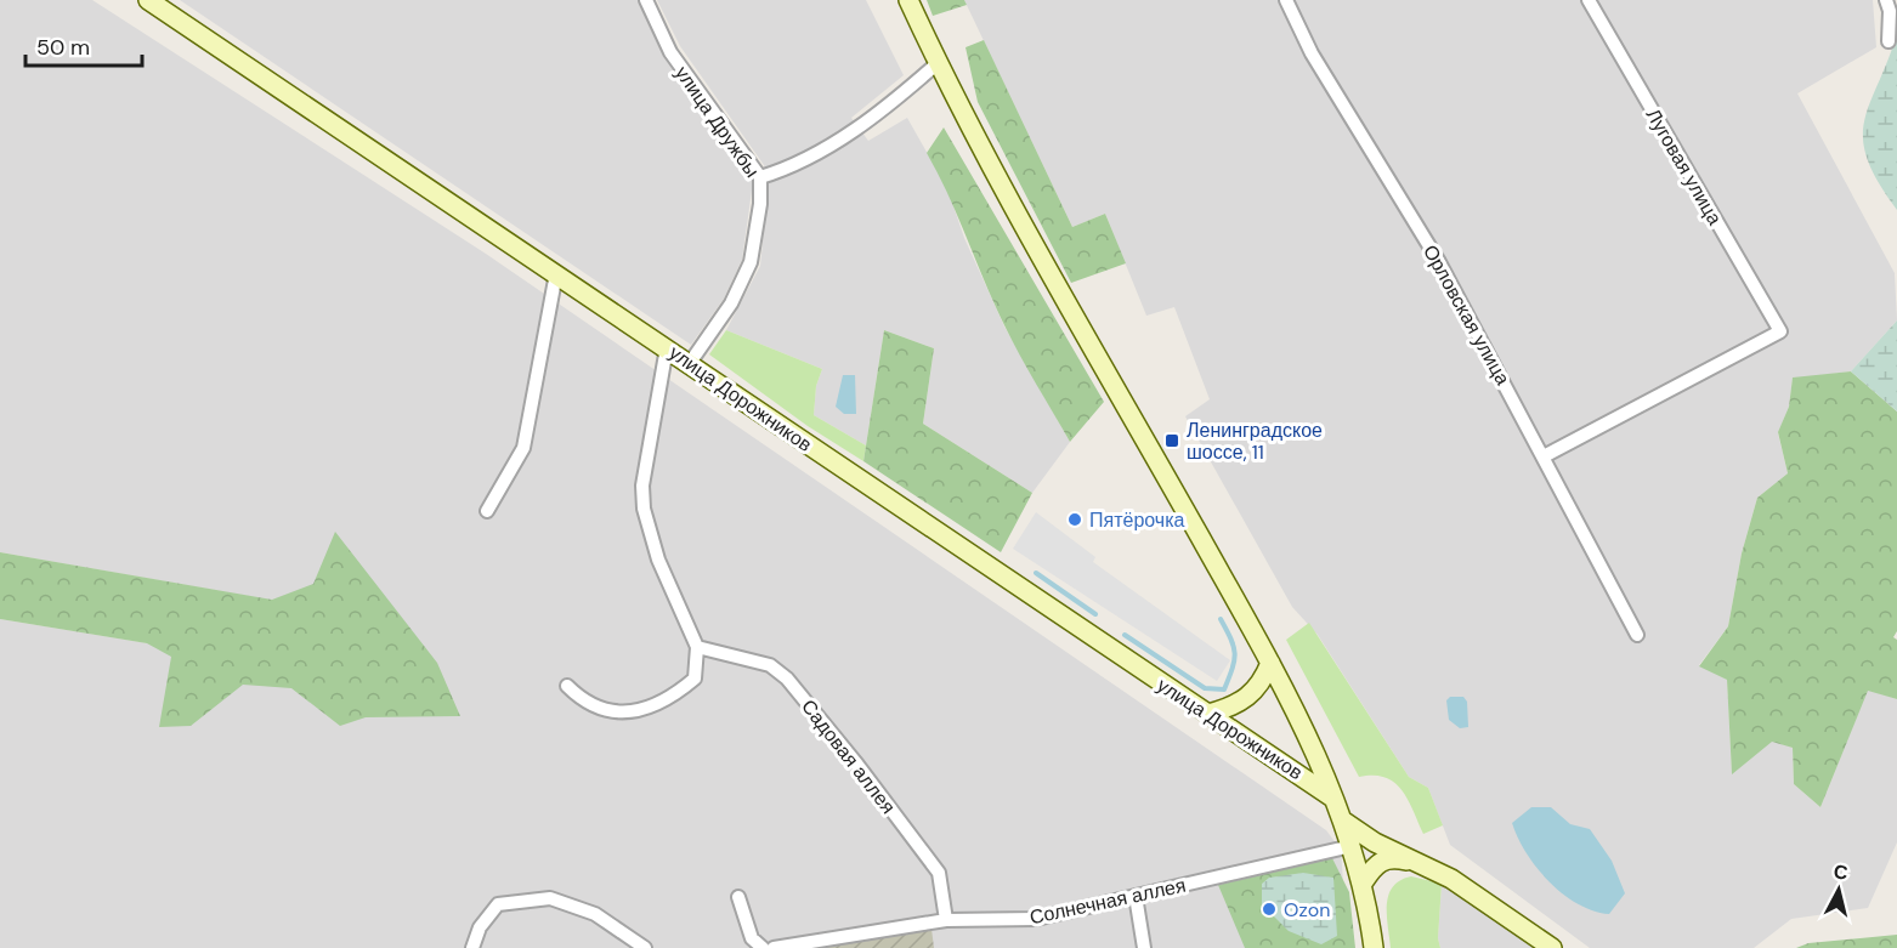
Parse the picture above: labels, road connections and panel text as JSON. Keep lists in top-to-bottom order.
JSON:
{
  "streets": {
    "main road": ["улица Дорожников"],
    "street": [
      "улица Дружбы",
      "Луговая улица",
      "Орловская улица",
      "Садовая аллея",
      "Солнечная аллея"
    ]
  },
  "crossings": [
    ["улица Дружбы", "улица Дорожников"],
    ["Луговая улица", "Орловская улица"],
    ["Садовая аллея", "Солнечная аллея"]
  ],
  "places": {
    "transit": ["Ленинградское шоссе, 11"],
    "other": ["Пятёрочка", "Ozon"]
  },
  "scale_bar": "50 m",
  "north": "top"
}
